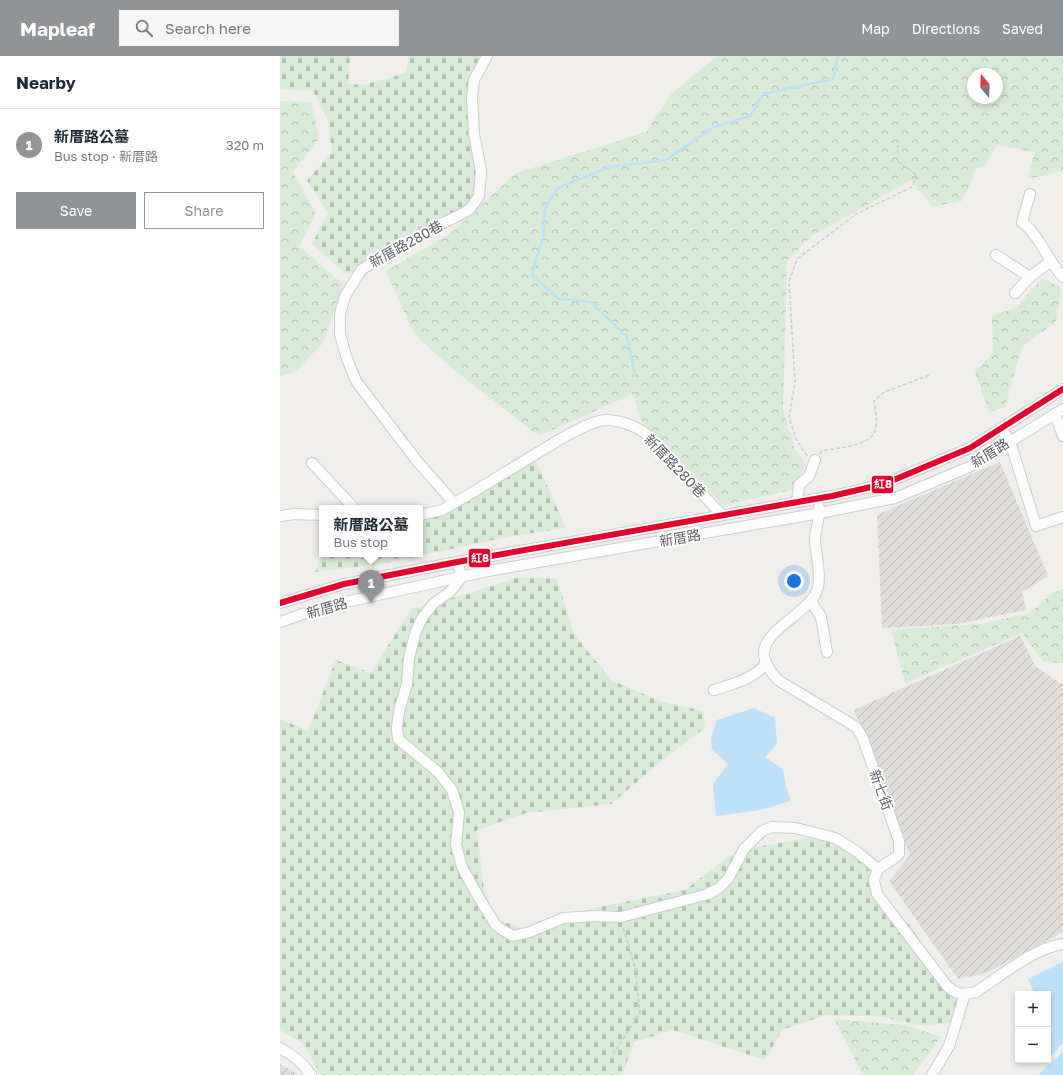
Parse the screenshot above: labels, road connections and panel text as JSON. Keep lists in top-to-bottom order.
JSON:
{
  "streets": {
    "street": ["新厝路280巷", "新厝路", "新七街"]
  },
  "crossings": [
    ["新厝路280巷", "新厝路"]
  ],
  "lines": ["transit line 紅8"],
  "north": "top",
  "page": {
    "header": "Mapleaf",
    "search": "Search here",
    "nav": ["Map", "Directions", "Saved"],
    "heading": "Nearby",
    "list": [
      {
        "mark": "1",
        "name": "新厝路公墓",
        "note": "Bus stop · 新厝路",
        "value": "320 m"
      }
    ],
    "buttons": ["Save", "Share"],
    "popup": ["新厝路公墓", "Bus stop"],
    "pins": "1",
    "map_buttons": ["+", "−"]
  }
}
